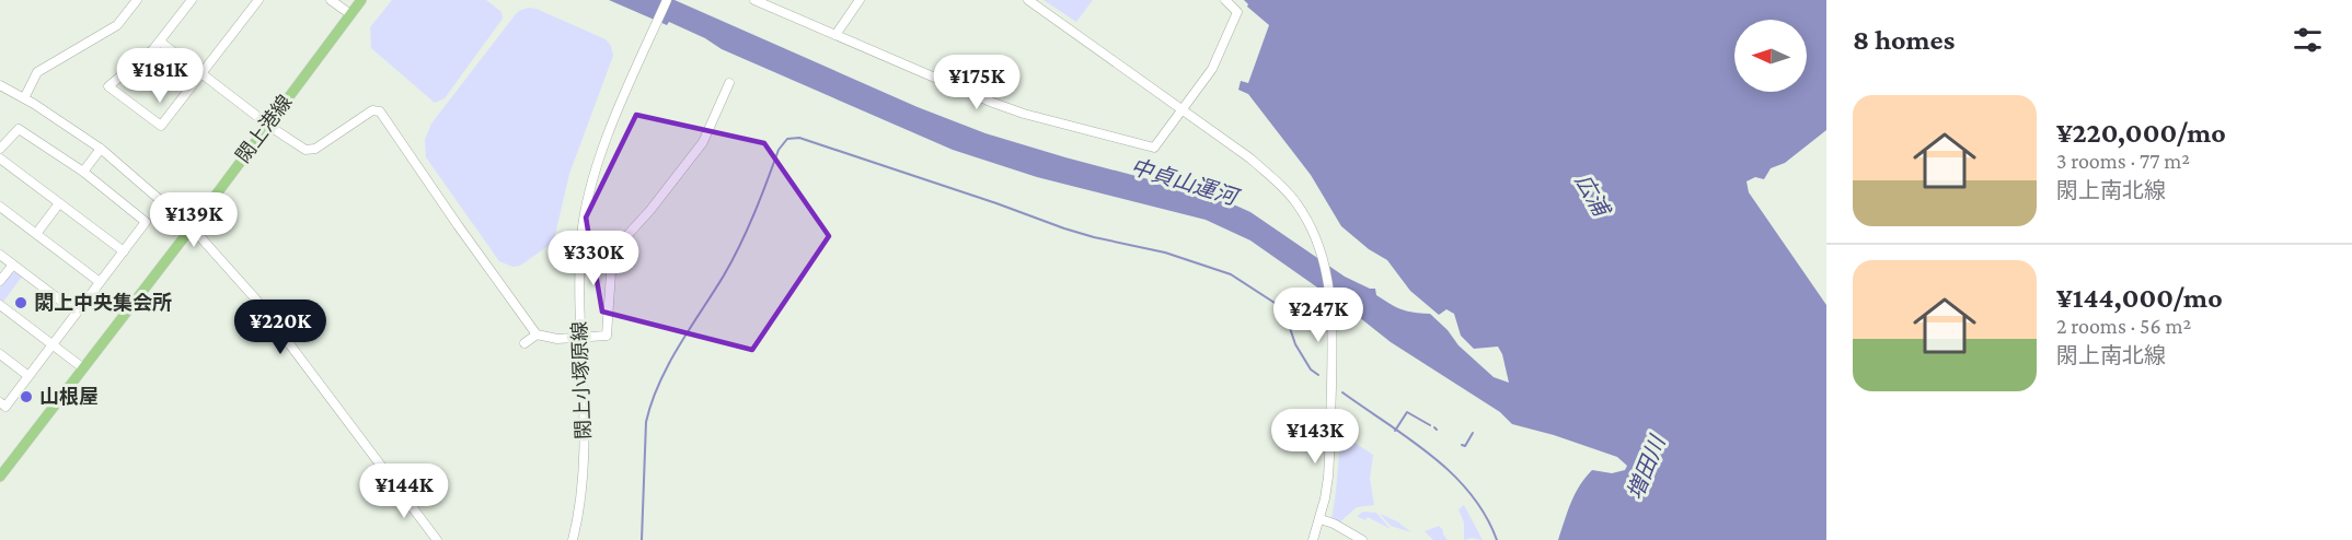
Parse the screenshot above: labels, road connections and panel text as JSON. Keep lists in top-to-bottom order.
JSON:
{
  "streets": {
    "main road": ["閖上港線"],
    "street": ["閖上小塚原線"]
  },
  "water": ["中貞山運河", "広浦", "増田川"],
  "places": ["閖上中央集会所", "山根屋"],
  "north": "left",
  "page": {
    "heading": "8 homes",
    "price": [
      "¥181K",
      "¥175K",
      "¥139K",
      "¥330K",
      "¥247K",
      "¥220K",
      "¥143K",
      "¥144K"
    ],
    "list": [
      {
        "name": "¥220,000/mo",
        "note": "3 rooms · 77 m² · 閖上南北線"
      },
      {
        "name": "¥144,000/mo",
        "note": "2 rooms · 56 m² · 閖上南北線"
      }
    ]
  }
}
